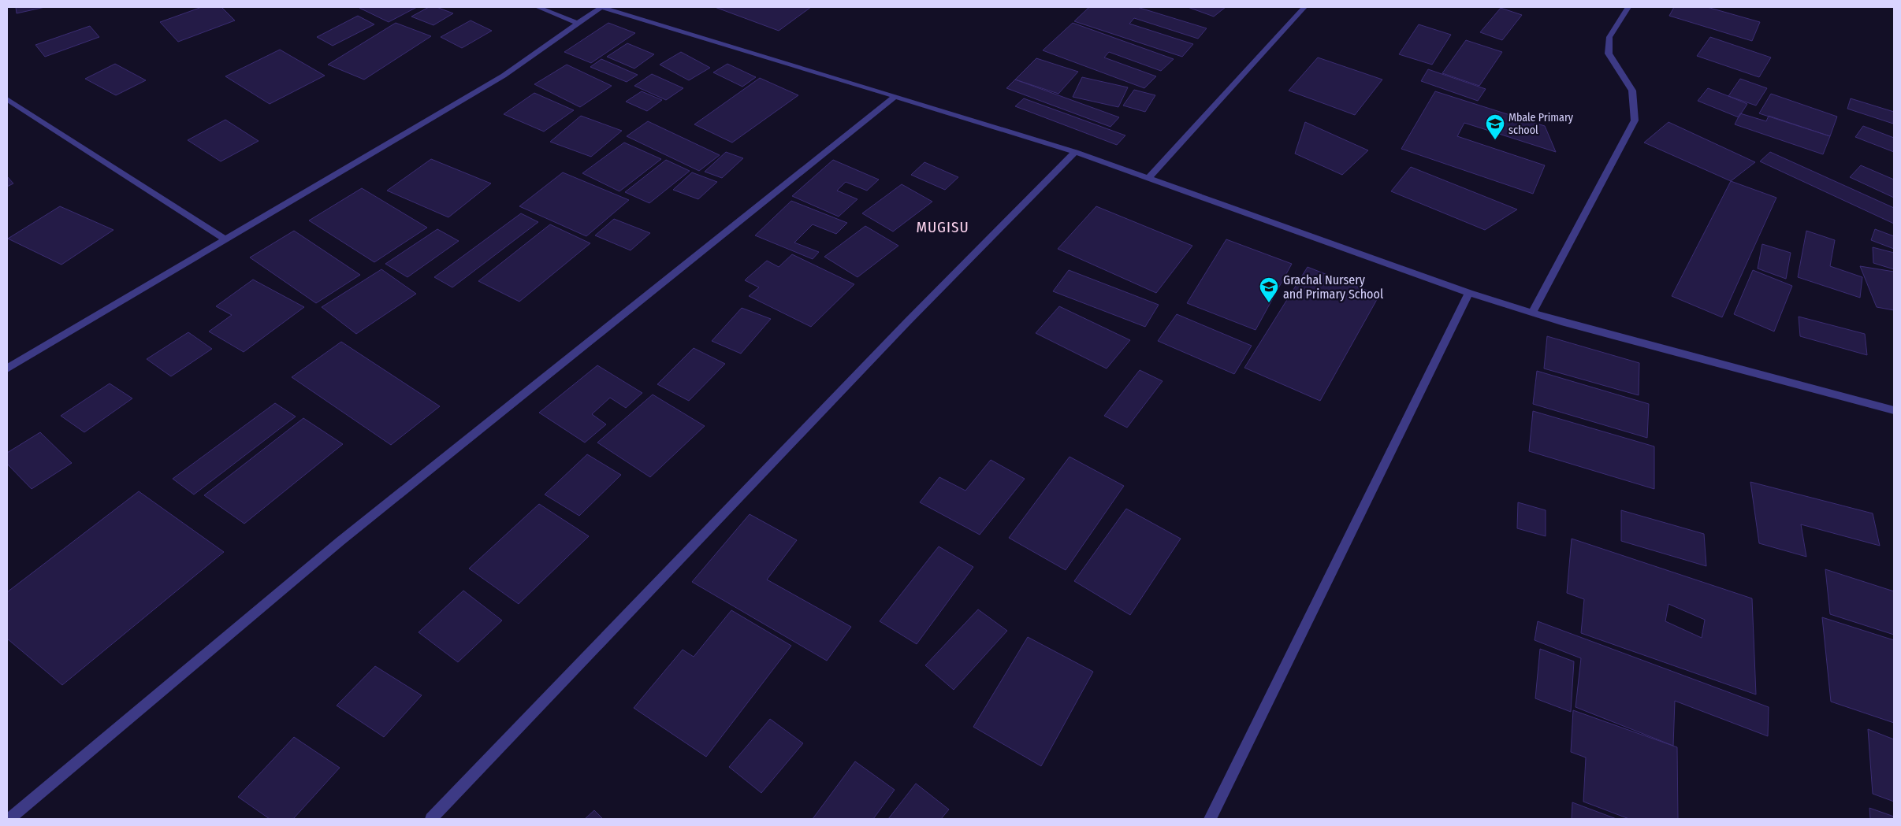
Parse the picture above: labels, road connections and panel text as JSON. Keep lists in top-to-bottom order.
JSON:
{
  "districts": ["MUGISU"],
  "places": {
    "school or university": ["Mbale Primary school", "Grachal Nursery and Primary School"]
  }
}
